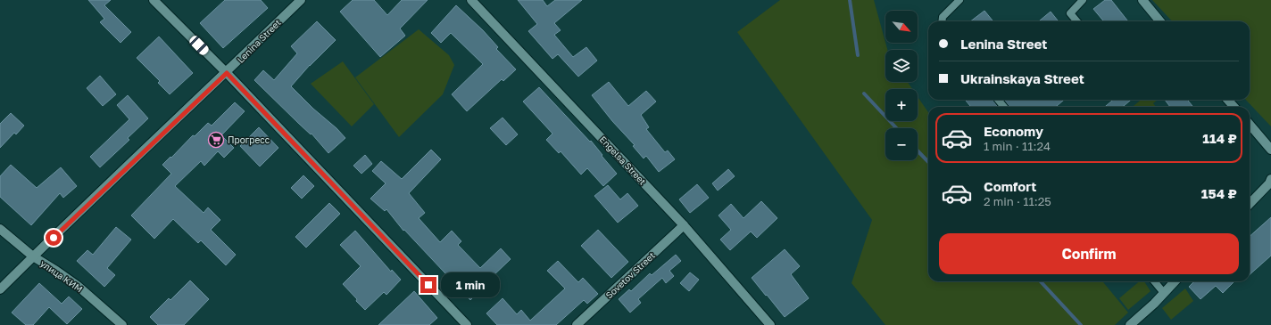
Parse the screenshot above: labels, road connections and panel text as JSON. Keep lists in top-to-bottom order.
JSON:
{
  "streets": {
    "street": [
      "Lenina Street",
      "Engelsa Street",
      "Sovetov Street",
      "улица КИМ"
    ]
  },
  "crossings": [
    ["Lenina Street", "улица КИМ"],
    ["Engelsa Street", "Sovetov Street"]
  ],
  "places": {
    "supermarket": ["Прогресс"]
  },
  "north": "bottom right",
  "page": {
    "map_buttons": ["+", "−"],
    "banner": ["Lenina Street", "Ukrainskaya Street"],
    "list": [
      {
        "name": "Economy",
        "note": "1 min · 11:24",
        "value": "114 ₽"
      },
      {
        "name": "Comfort",
        "note": "2 min · 11:25",
        "value": "154 ₽"
      }
    ],
    "buttons": "Confirm",
    "bubble": "1 min"
  }
}
